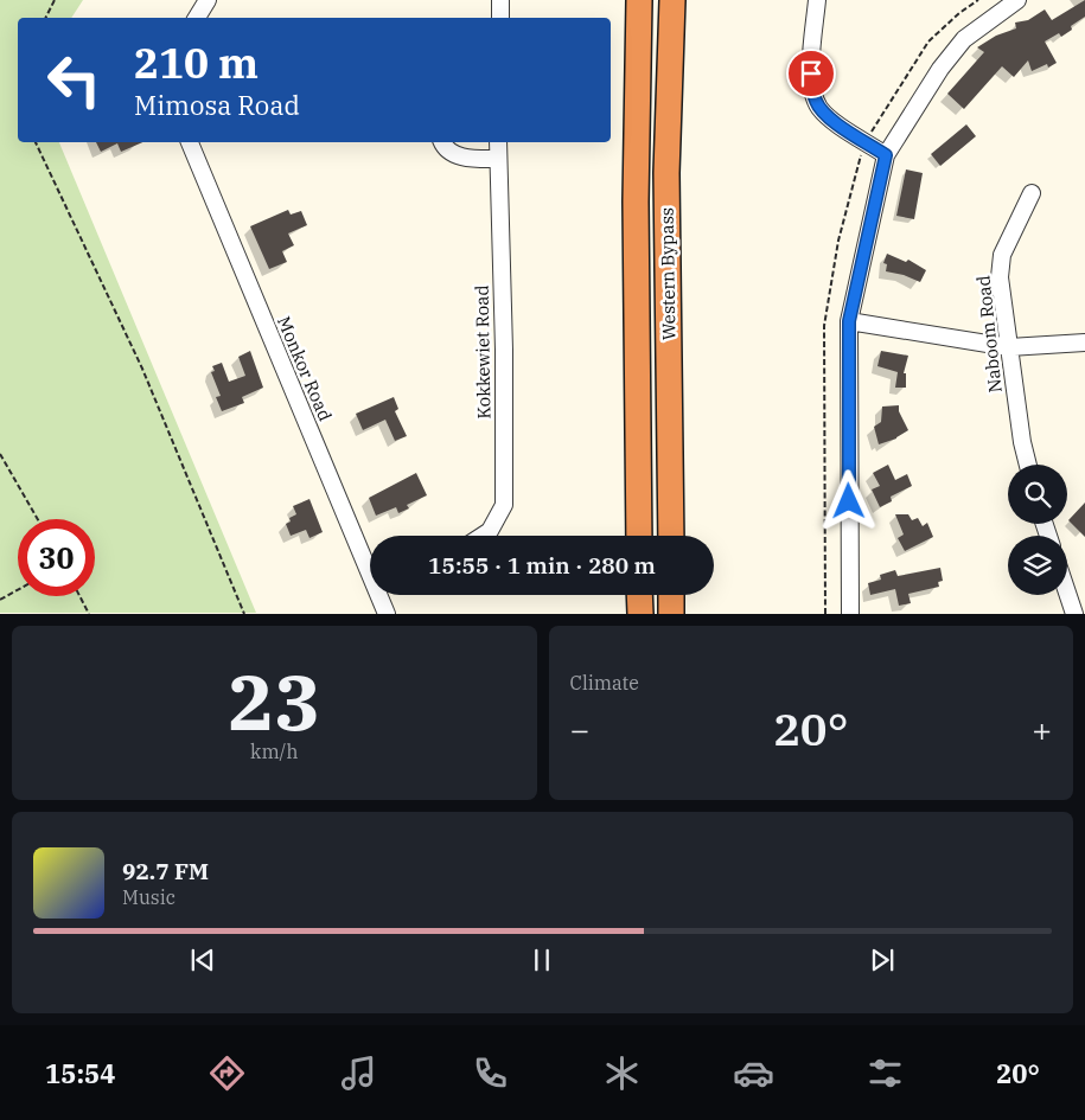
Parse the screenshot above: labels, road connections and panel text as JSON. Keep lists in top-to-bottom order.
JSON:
{
  "streets": {
    "highway": ["Western Bypass"],
    "street": ["Naboom Road", "Kokkewiet Road", "Monkor Road"]
  },
  "page": {
    "turn": ["210 m", "Mimosa Road"],
    "limit": "30",
    "trip": "15:55 · 1 min · 280 m",
    "tile": [
      ["23", "km/h"],
      "Climate"
    ],
    "heat": ["−", "20°", "+"],
    "song": ["92.7 FM", "Music"],
    "tabs": ["15:54", "20°"]
  }
}
